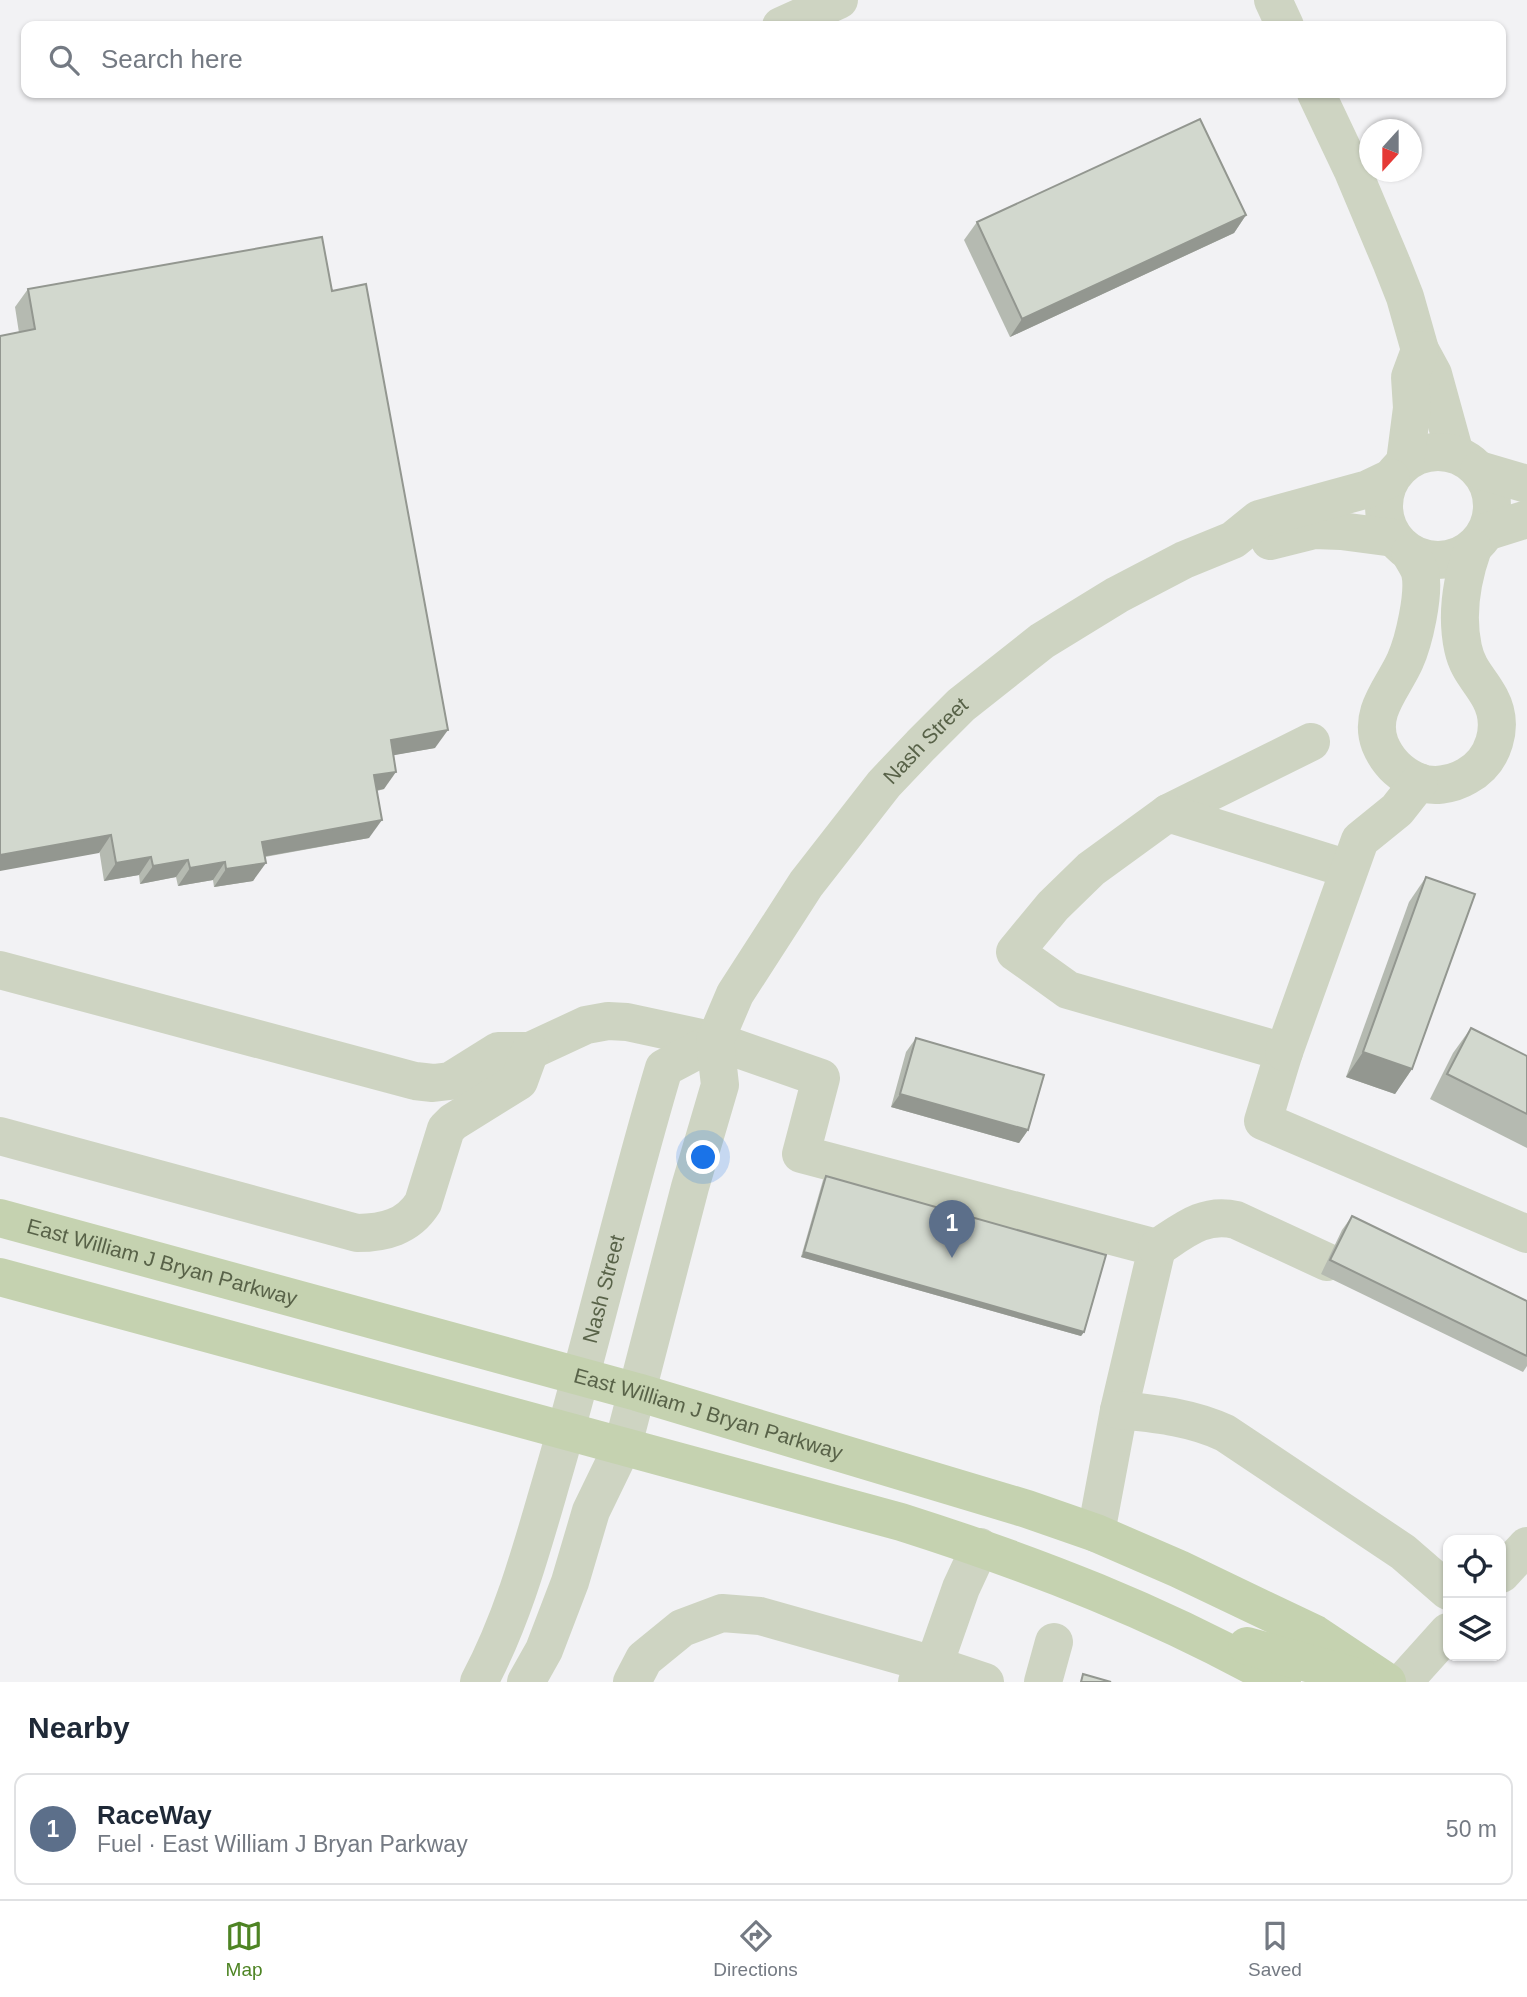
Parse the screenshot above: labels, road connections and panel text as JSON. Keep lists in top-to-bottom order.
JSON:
{
  "streets": {
    "main road": ["East William J Bryan Parkway"],
    "street": ["Nash Street"]
  },
  "crossings": [
    ["Nash Street", "East William J Bryan Parkway"]
  ],
  "north": "bottom",
  "page": {
    "search": "Search here",
    "pins": "1",
    "heading": "Nearby",
    "list": [
      {
        "mark": "1",
        "name": "RaceWay",
        "note": "Fuel · East William J Bryan Parkway",
        "value": "50 m"
      }
    ],
    "nav": ["Map", "Directions", "Saved"]
  }
}
